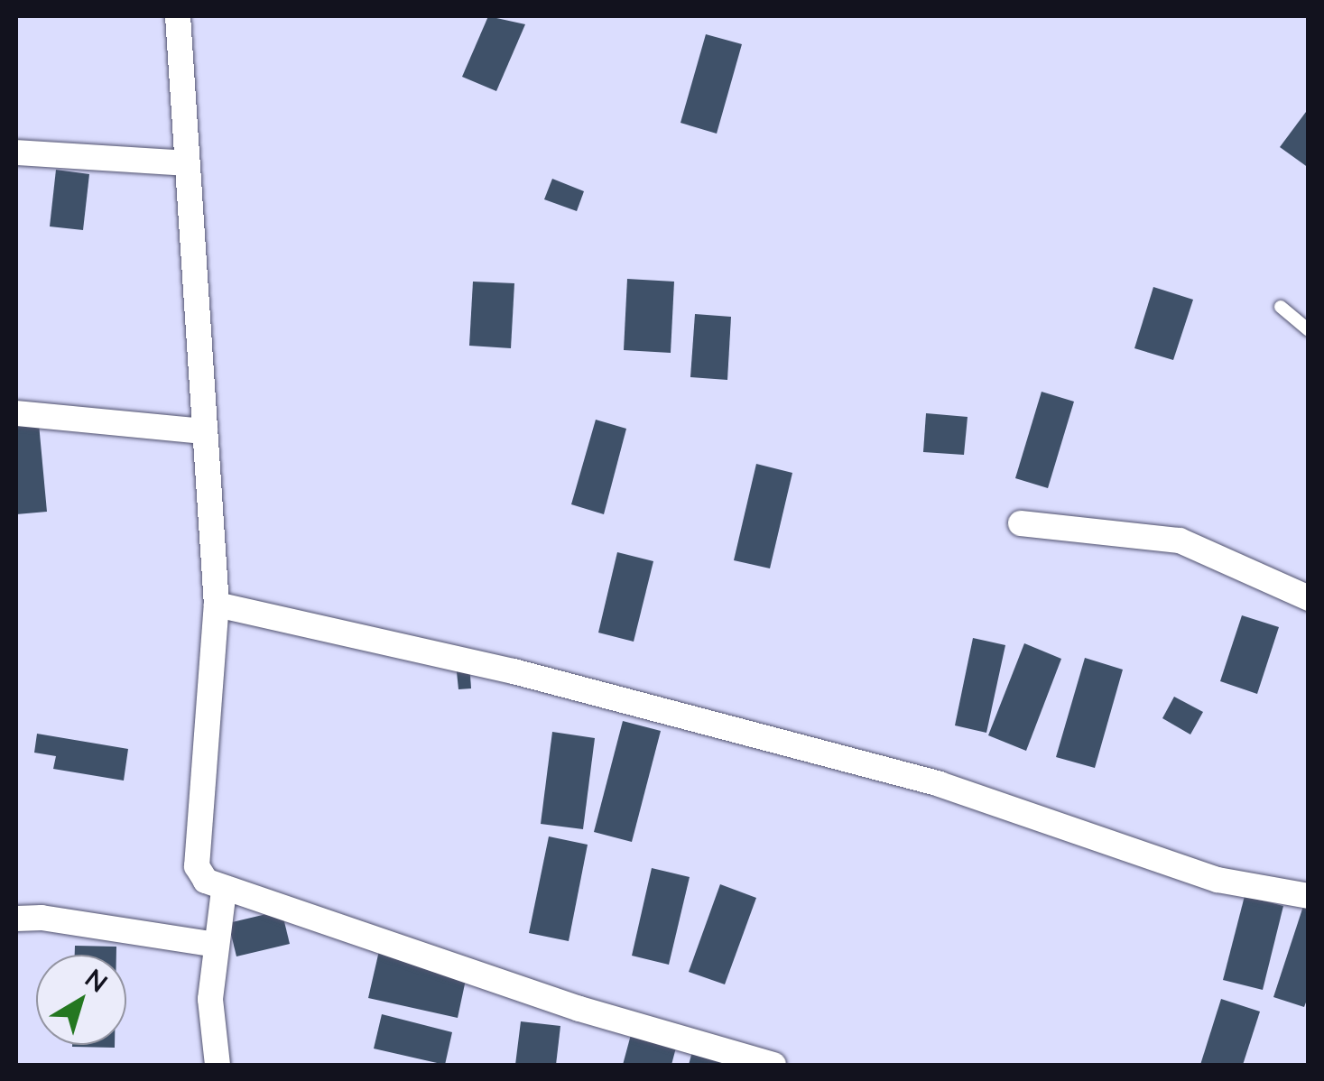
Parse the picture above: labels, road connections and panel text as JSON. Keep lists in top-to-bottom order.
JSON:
{
  "north": "top right"
}
